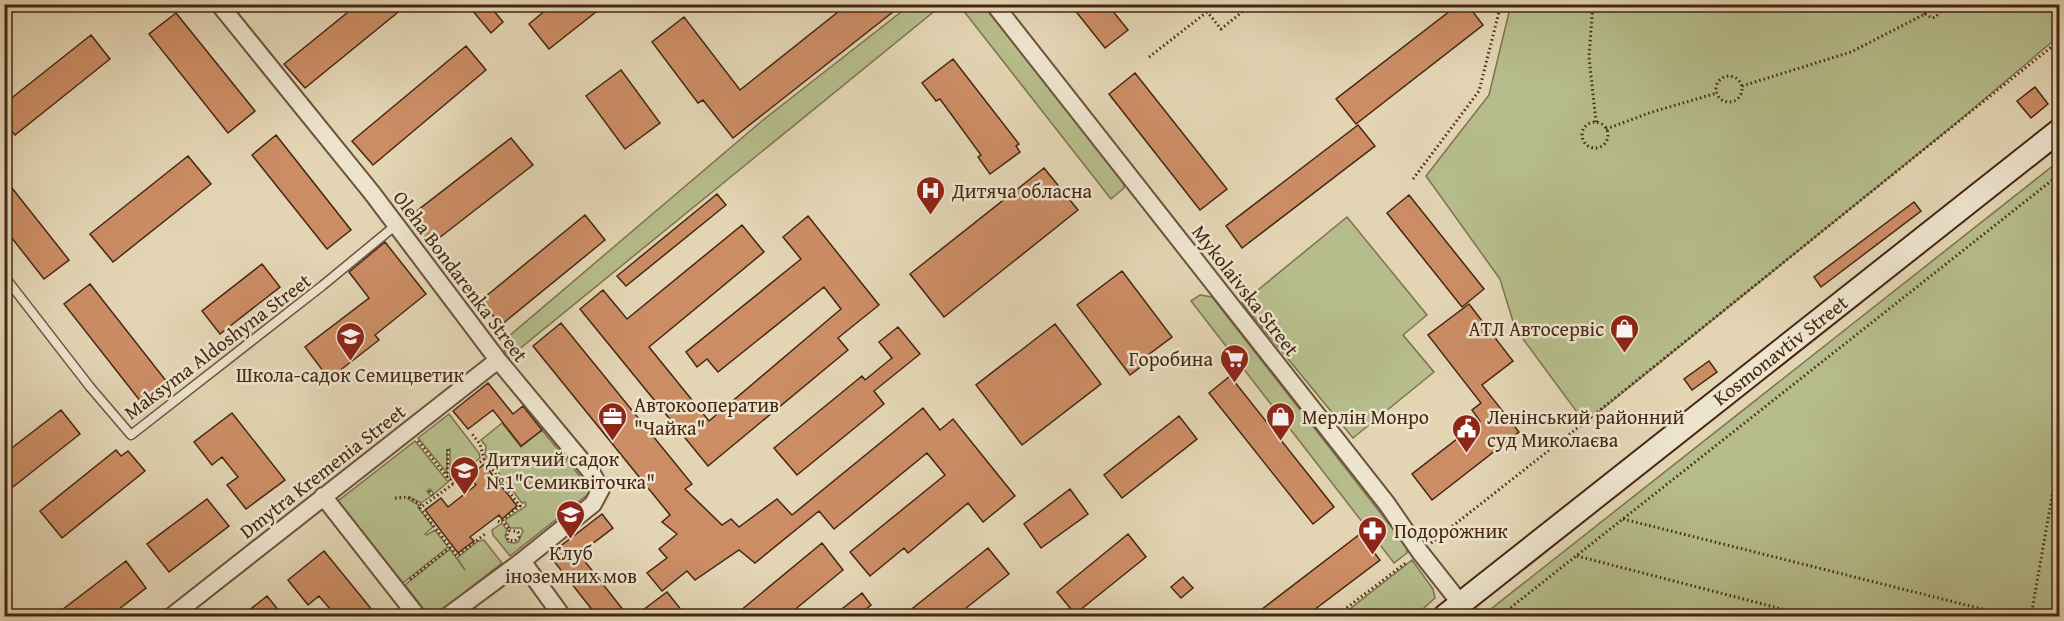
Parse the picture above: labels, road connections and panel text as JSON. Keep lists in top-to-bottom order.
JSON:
{
  "streets": {
    "main road": ["Kosmonavtiv Street"],
    "street": ["Oleha Bondarenka Street", "Mykolaivska Street", "Dmytra Kremenia Street"],
    "lane": ["Maksyma Aldoshyna Street"]
  },
  "crossings": [
    ["Oleha Bondarenka Street", "Maksyma Aldoshyna Street"],
    ["Oleha Bondarenka Street", "Dmytra Kremenia Street"],
    ["Mykolaivska Street", "Kosmonavtiv Street"]
  ],
  "places": {
    "hospital": ["Дитяча обласна"],
    "shop": ["АТЛ Автосервіс", "Мерлін Монро"],
    "school or university": ["Школа-садок Семицветик", "Дитячий садок №1\"Семиквіточка\"", "Клуб іноземних мов"],
    "supermarket": ["Горобина"],
    "office": ["Автокооператив \"Чайка\""],
    "public building": ["Ленінський районний суд Миколаєва"],
    "pharmacy": ["Подорожник"]
  }
}
